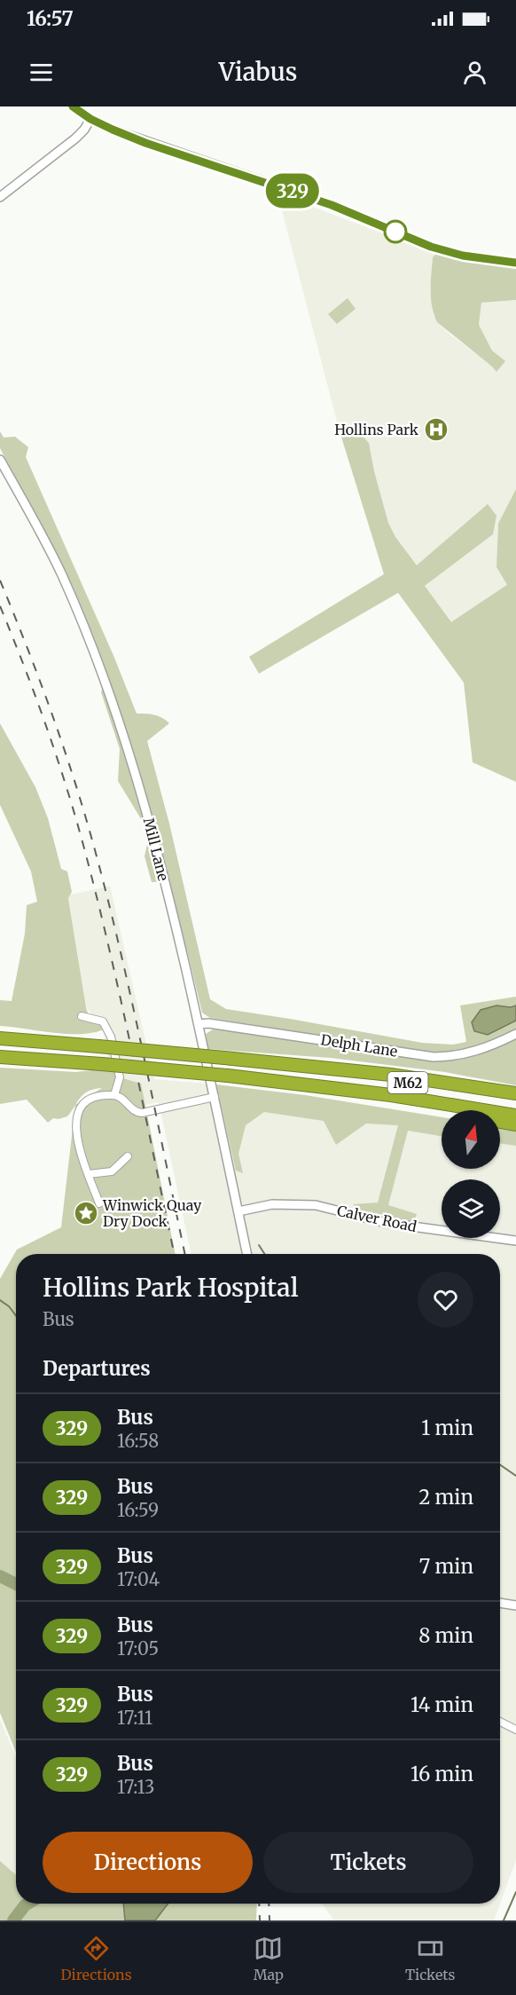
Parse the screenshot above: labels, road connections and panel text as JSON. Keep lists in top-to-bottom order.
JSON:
{
  "streets": {
    "highway": ["M62"],
    "street": ["Mill Lane", "Delph Lane", "Calver Road"]
  },
  "crossings": [
    ["Mill Lane", "Delph Lane"],
    ["Mill Lane", "Calver Road"]
  ],
  "places": {
    "hospital": ["Hollins Park"],
    "place": ["Winwick Quay Dry Dock"]
  },
  "lines": ["bus line 329"],
  "north": "top",
  "page": {
    "status": "16:57",
    "header": "Viabus",
    "on_map": "329",
    "heading": [
      ["Hollins Park Hospital", "Bus"],
      "Departures"
    ],
    "list": [
      {
        "mark": "329",
        "name": "Bus",
        "note": "16:58",
        "value": "1 min"
      },
      {
        "mark": "329",
        "name": "Bus",
        "note": "16:59",
        "value": "2 min"
      },
      {
        "mark": "329",
        "name": "Bus",
        "note": "17:04",
        "value": "7 min"
      },
      {
        "mark": "329",
        "name": "Bus",
        "note": "17:05",
        "value": "8 min"
      },
      {
        "mark": "329",
        "name": "Bus",
        "note": "17:11",
        "value": "14 min"
      },
      {
        "mark": "329",
        "name": "Bus",
        "note": "17:13",
        "value": "16 min"
      }
    ],
    "buttons": ["Directions", "Tickets"],
    "tabs": ["Directions", "Map", "Tickets"]
  }
}
